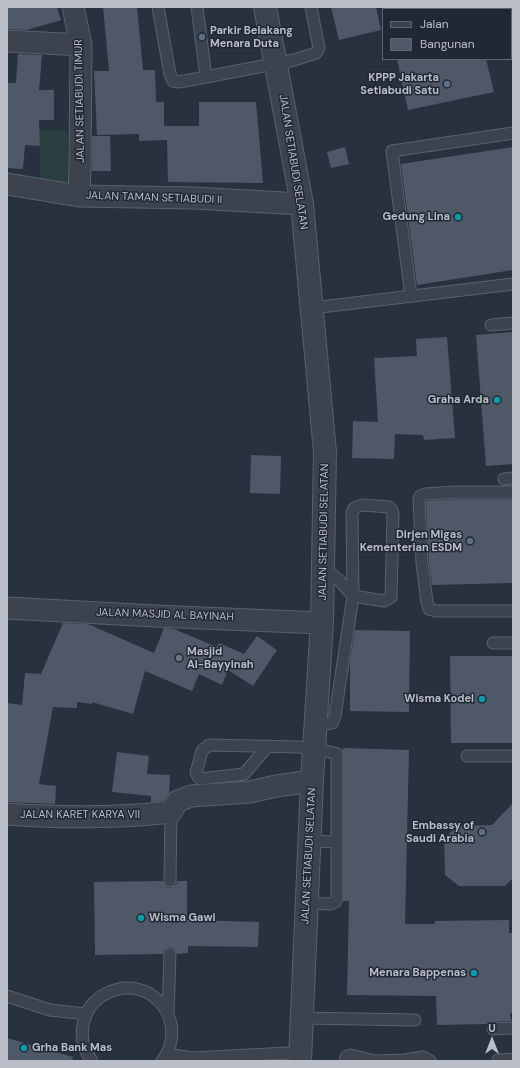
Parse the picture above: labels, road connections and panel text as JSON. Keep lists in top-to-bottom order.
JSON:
{
  "streets": {
    "street": [
      "JALAN SETIABUDI TIMUR",
      "JALAN SETIABUDI SELATAN",
      "JALAN TAMAN SETIABUDI II",
      "JALAN MASJID AL BAYINAH",
      "JALAN KARET KARYA VII"
    ]
  },
  "crossings": [
    ["JALAN SETIABUDI TIMUR", "JALAN TAMAN SETIABUDI II"],
    ["JALAN SETIABUDI SELATAN", "JALAN TAMAN SETIABUDI II"],
    ["JALAN SETIABUDI SELATAN", "JALAN MASJID AL BAYINAH"]
  ],
  "places": [
    "Parkir Belakang Menara Duta",
    "KPPP Jakarta Setiabudi Satu",
    "Gedung Lina",
    "Graha Arda",
    "Dirjen Migas Kementerian ESDM",
    "Masjid Al-Bayyinah",
    "Wisma Kodel",
    "Embassy of Saudi Arabia",
    "Wisma Gawi",
    "Menara Bappenas",
    "Grha Bank Mas"
  ],
  "legend": ["Jalan", "Bangunan"],
  "north": "top"
}
